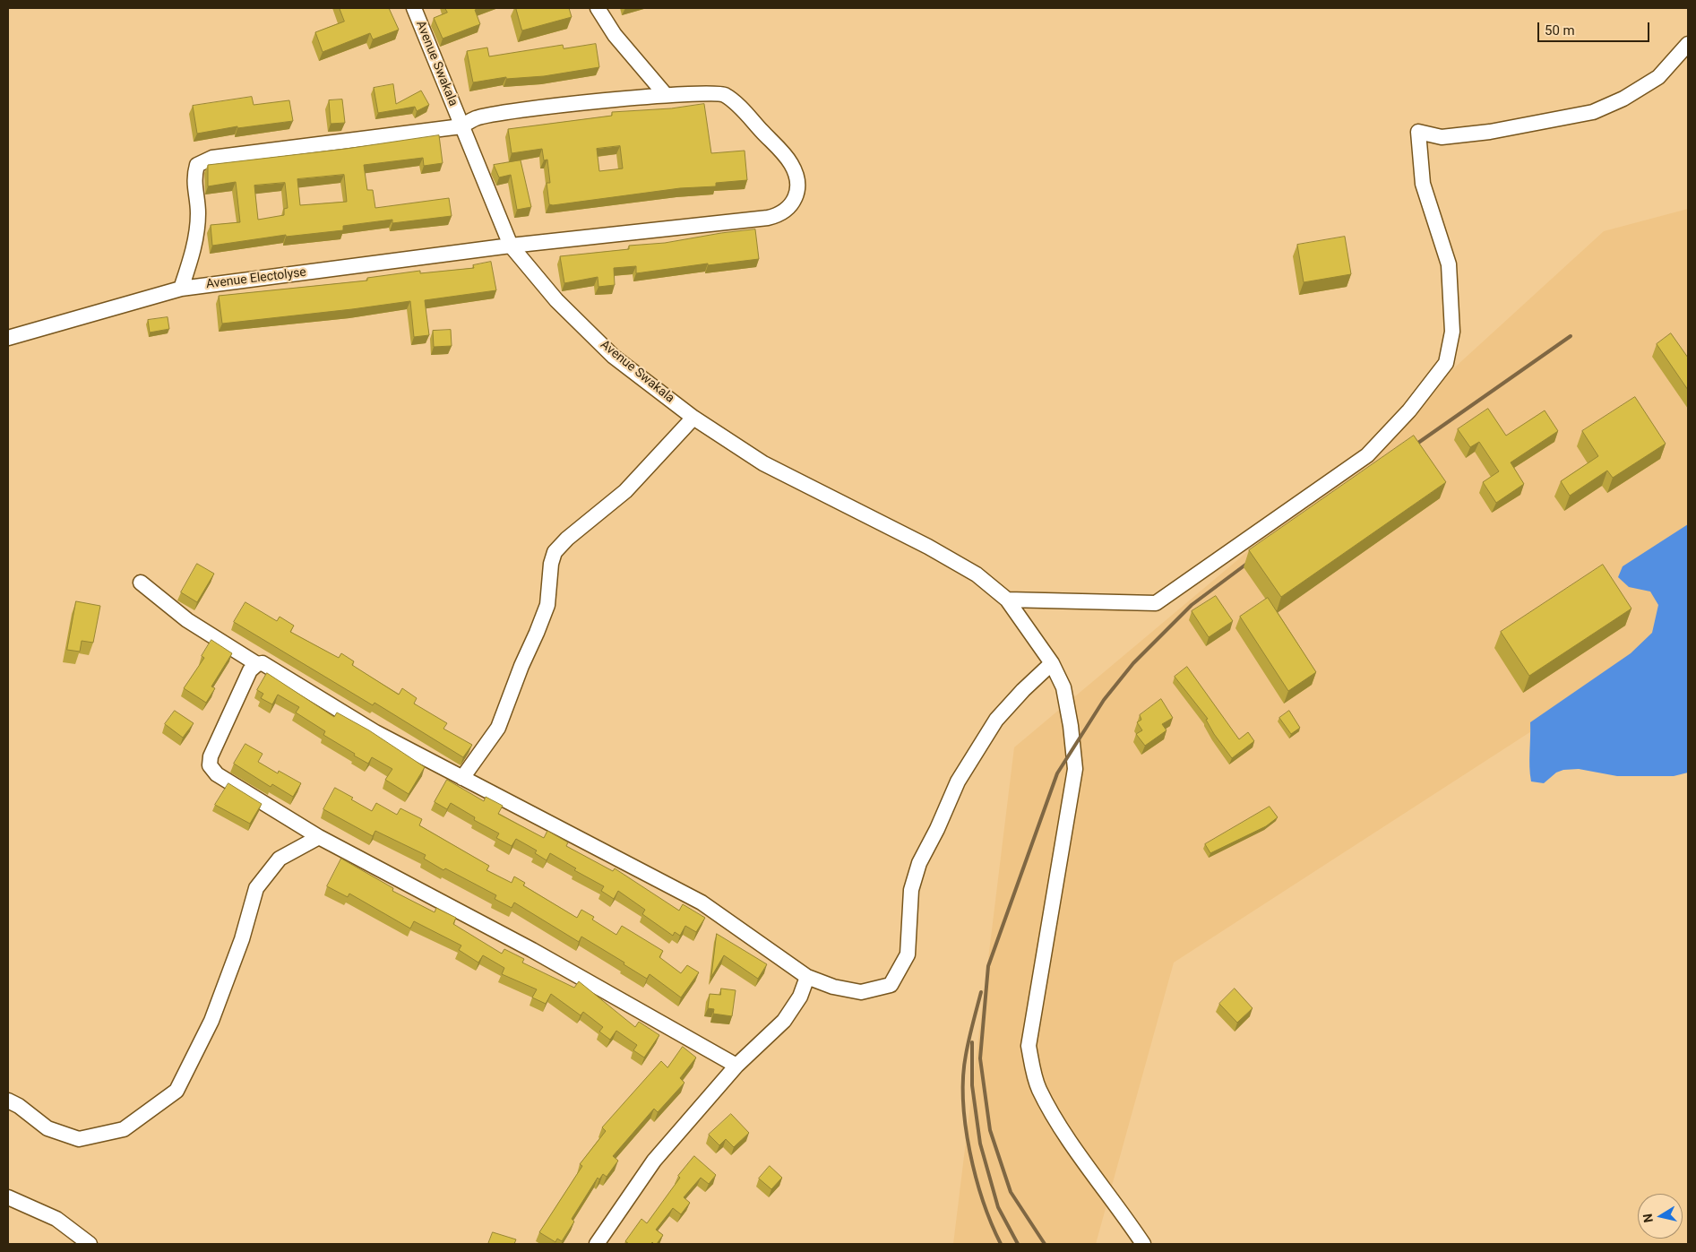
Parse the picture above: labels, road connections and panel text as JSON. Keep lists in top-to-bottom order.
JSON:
{
  "streets": {
    "street": ["Avenue Swakala", "Avenue Electolyse"]
  },
  "crossings": [
    ["Avenue Swakala", "Avenue Electolyse"]
  ],
  "scale_bar": "50 m",
  "north": "left"
}
